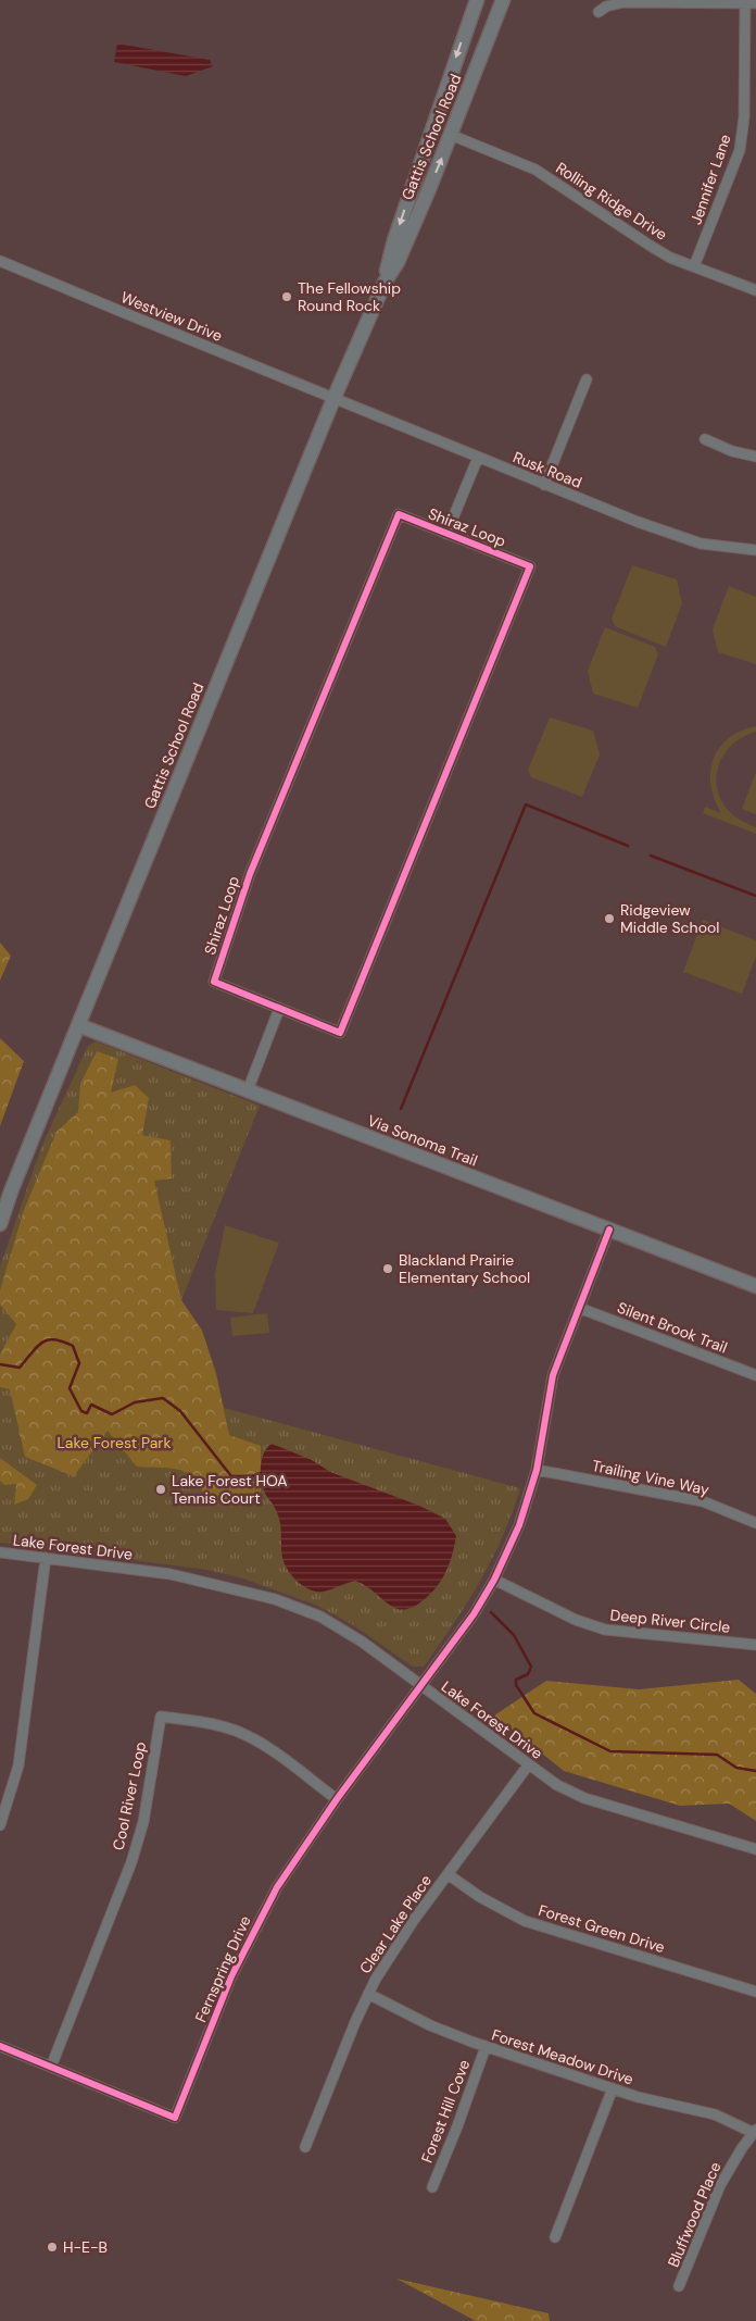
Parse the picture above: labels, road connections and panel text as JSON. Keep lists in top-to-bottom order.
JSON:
{
  "streets": {
    "main road": ["Gattis School Road", "Via Sonoma Trail"],
    "street": [
      "Jennifer Lane",
      "Rolling Ridge Drive",
      "Westview Drive",
      "Rusk Road",
      "Shiraz Loop",
      "Silent Brook Trail",
      "Trailing Vine Way",
      "Lake Forest Drive",
      "Deep River Circle",
      "Cool River Loop",
      "Clear Lake Place",
      "Forest Green Drive",
      "Fernspring Drive",
      "Forest Meadow Drive",
      "Forest Hill Cove",
      "Bluffwood Place"
    ]
  },
  "crossings": [
    ["Gattis School Road", "Rolling Ridge Drive"],
    ["Gattis School Road", "Westview Drive"],
    ["Gattis School Road", "Rusk Road"],
    ["Gattis School Road", "Via Sonoma Trail"],
    ["Jennifer Lane", "Rolling Ridge Drive"],
    ["Westview Drive", "Rusk Road"],
    ["Via Sonoma Trail", "Fernspring Drive"],
    ["Silent Brook Trail", "Fernspring Drive"],
    ["Trailing Vine Way", "Fernspring Drive"],
    ["Lake Forest Drive", "Clear Lake Place"],
    ["Lake Forest Drive", "Fernspring Drive"],
    ["Deep River Circle", "Fernspring Drive"],
    ["Cool River Loop", "Fernspring Drive"],
    ["Clear Lake Place", "Forest Green Drive"],
    ["Clear Lake Place", "Forest Meadow Drive"],
    ["Forest Meadow Drive", "Forest Hill Cove"],
    ["Forest Meadow Drive", "Bluffwood Place"]
  ],
  "parks": ["Lake Forest Park"],
  "places": [
    "The Fellowship Round Rock",
    "Ridgeview Middle School",
    "Blackland Prairie Elementary School",
    "Lake Forest HOA Tennis Court",
    "H-E-B"
  ]
}
